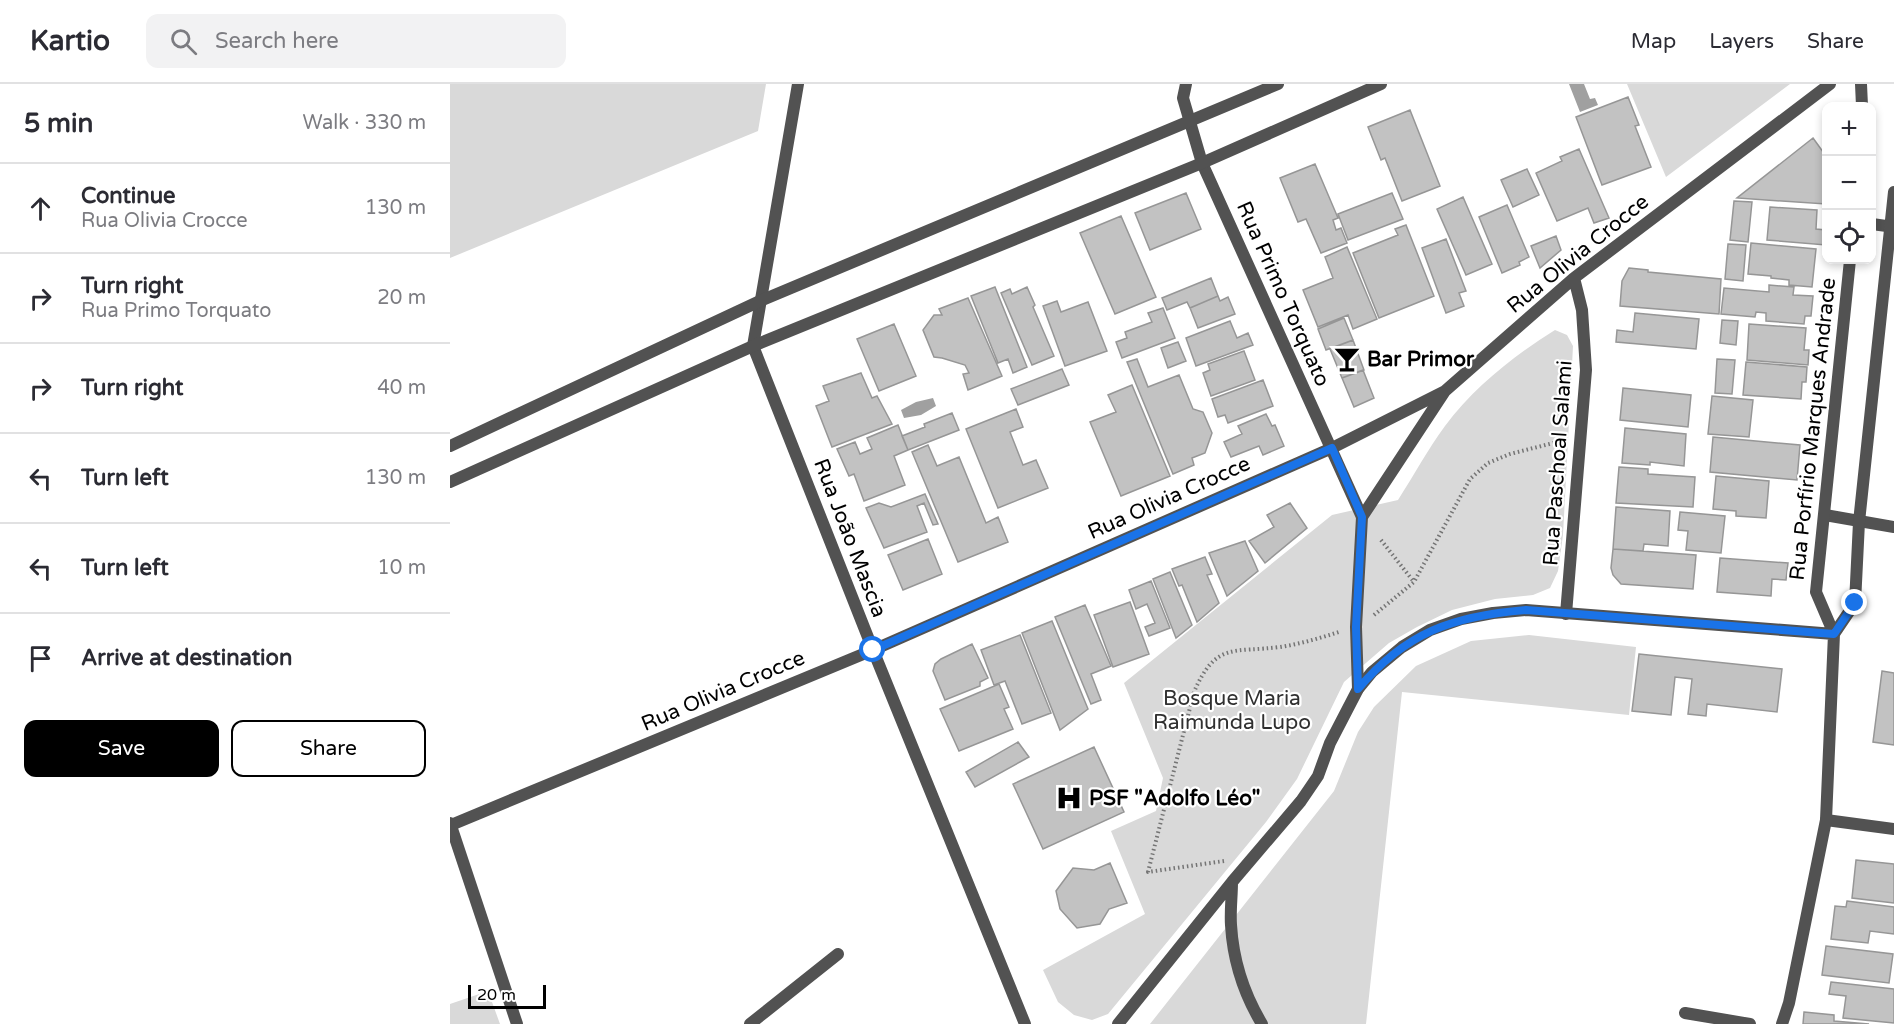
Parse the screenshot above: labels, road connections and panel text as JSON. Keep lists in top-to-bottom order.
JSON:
{
  "streets": {
    "street": [
      "Rua Olivia Crocce",
      "Rua Primo Torquato",
      "Rua Porfírio Marques Andrade",
      "Rua Paschoal Salami",
      "Rua João Mascia"
    ]
  },
  "crossings": [
    ["Rua Olivia Crocce", "Rua Primo Torquato"],
    ["Rua Olivia Crocce", "Rua Paschoal Salami"],
    ["Rua Olivia Crocce", "Rua João Mascia"]
  ],
  "parks": ["Bosque Maria Raimunda Lupo"],
  "places": {
    "bar": ["Bar Primor"],
    "hospital": ["PSF \"Adolfo Léo\""]
  },
  "scale_bar": "20 m",
  "page": {
    "header": "Kartio",
    "search": "Search here",
    "nav": ["Map", "Layers", "Share"],
    "heading": ["5 min", "Walk · 330 m"],
    "map_buttons": ["+", "−"],
    "list": [
      ["Continue", "Rua Olivia Crocce", "130 m"],
      ["Turn right", "Rua Primo Torquato", "20 m"],
      ["Turn right", "40 m"],
      ["Turn left", "130 m"],
      ["Turn left", "10 m"],
      "Arrive at destination"
    ],
    "buttons": ["Save", "Share"],
    "scale": "20 m"
  }
}
